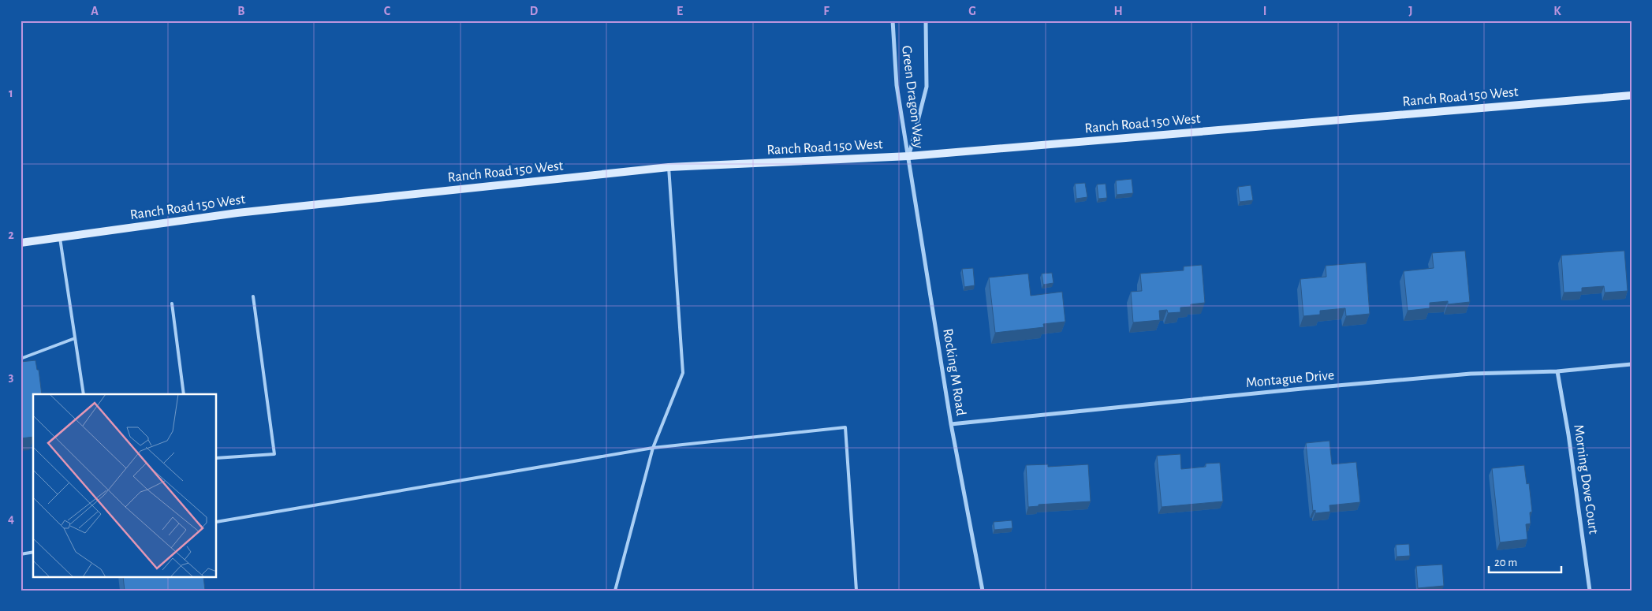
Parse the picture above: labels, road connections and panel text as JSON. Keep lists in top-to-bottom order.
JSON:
{
  "streets": {
    "main road": ["Ranch Road 150 West"],
    "street": [
      "Green Dragon Way",
      "Rocking M Road",
      "Montague Drive",
      "Morning Dove Court"
    ]
  },
  "crossings": [
    ["Green Dragon Way", "Ranch Road 150 West"],
    ["Green Dragon Way", "Rocking M Road"],
    ["Ranch Road 150 West", "Rocking M Road"],
    ["Rocking M Road", "Montague Drive"],
    ["Montague Drive", "Morning Dove Court"]
  ],
  "scale_bar": "20 m",
  "grid": {
    "columns": [
      "A",
      "B",
      "C",
      "D",
      "E",
      "F",
      "G",
      "H",
      "I",
      "J",
      "K"
    ],
    "rows": [
      "1",
      "2",
      "3",
      "4"
    ]
  }
}
